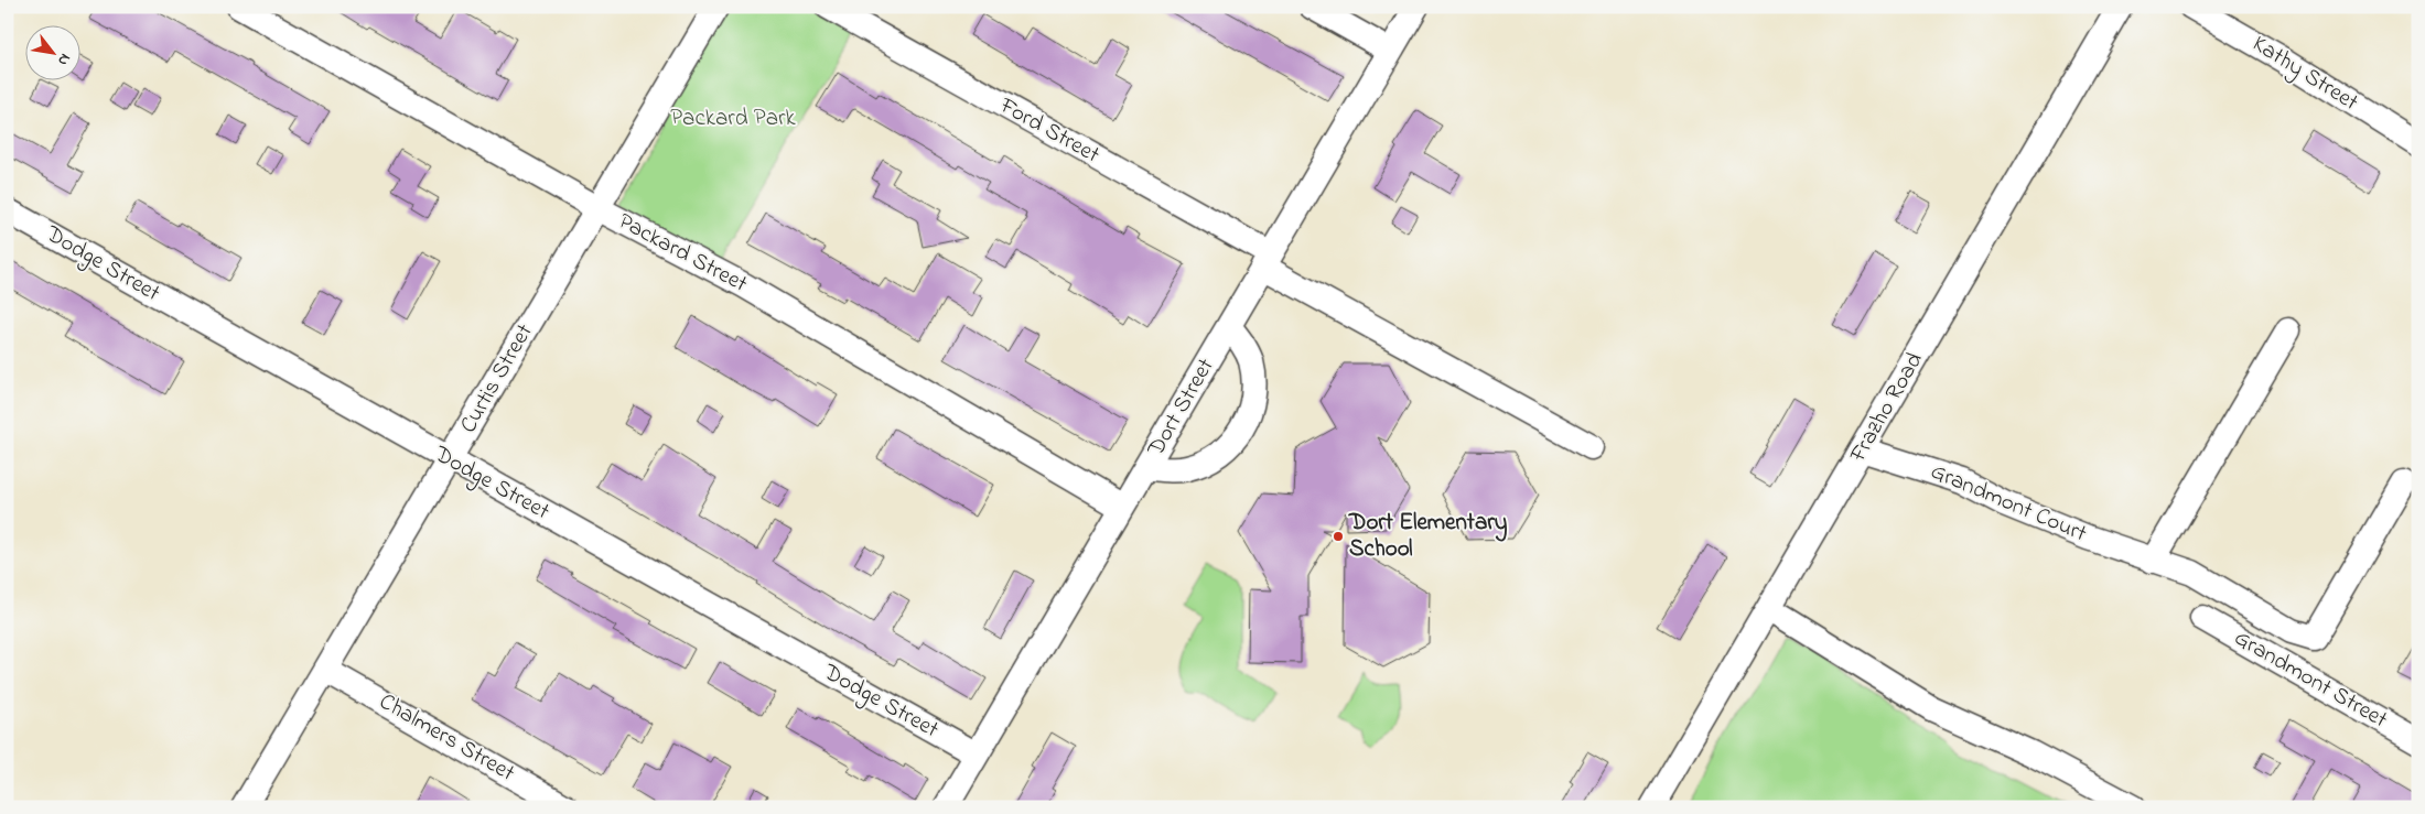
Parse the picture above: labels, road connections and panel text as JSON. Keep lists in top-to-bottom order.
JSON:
{
  "streets": {
    "street": [
      "Kathy Street",
      "Ford Street",
      "Packard Street",
      "Dodge Street",
      "Curtis Street",
      "Dort Street",
      "Frazho Road",
      "Grandmont Court",
      "Grandmont Street",
      "Chalmers Street"
    ]
  },
  "crossings": [
    ["Ford Street", "Dort Street"],
    ["Packard Street", "Curtis Street"],
    ["Packard Street", "Dort Street"],
    ["Dodge Street", "Curtis Street"],
    ["Dodge Street", "Dort Street"],
    ["Curtis Street", "Chalmers Street"],
    ["Frazho Road", "Grandmont Court"]
  ],
  "parks": ["Packard Park"],
  "places": ["Dort Elementary School"],
  "north": "bottom right"
}
